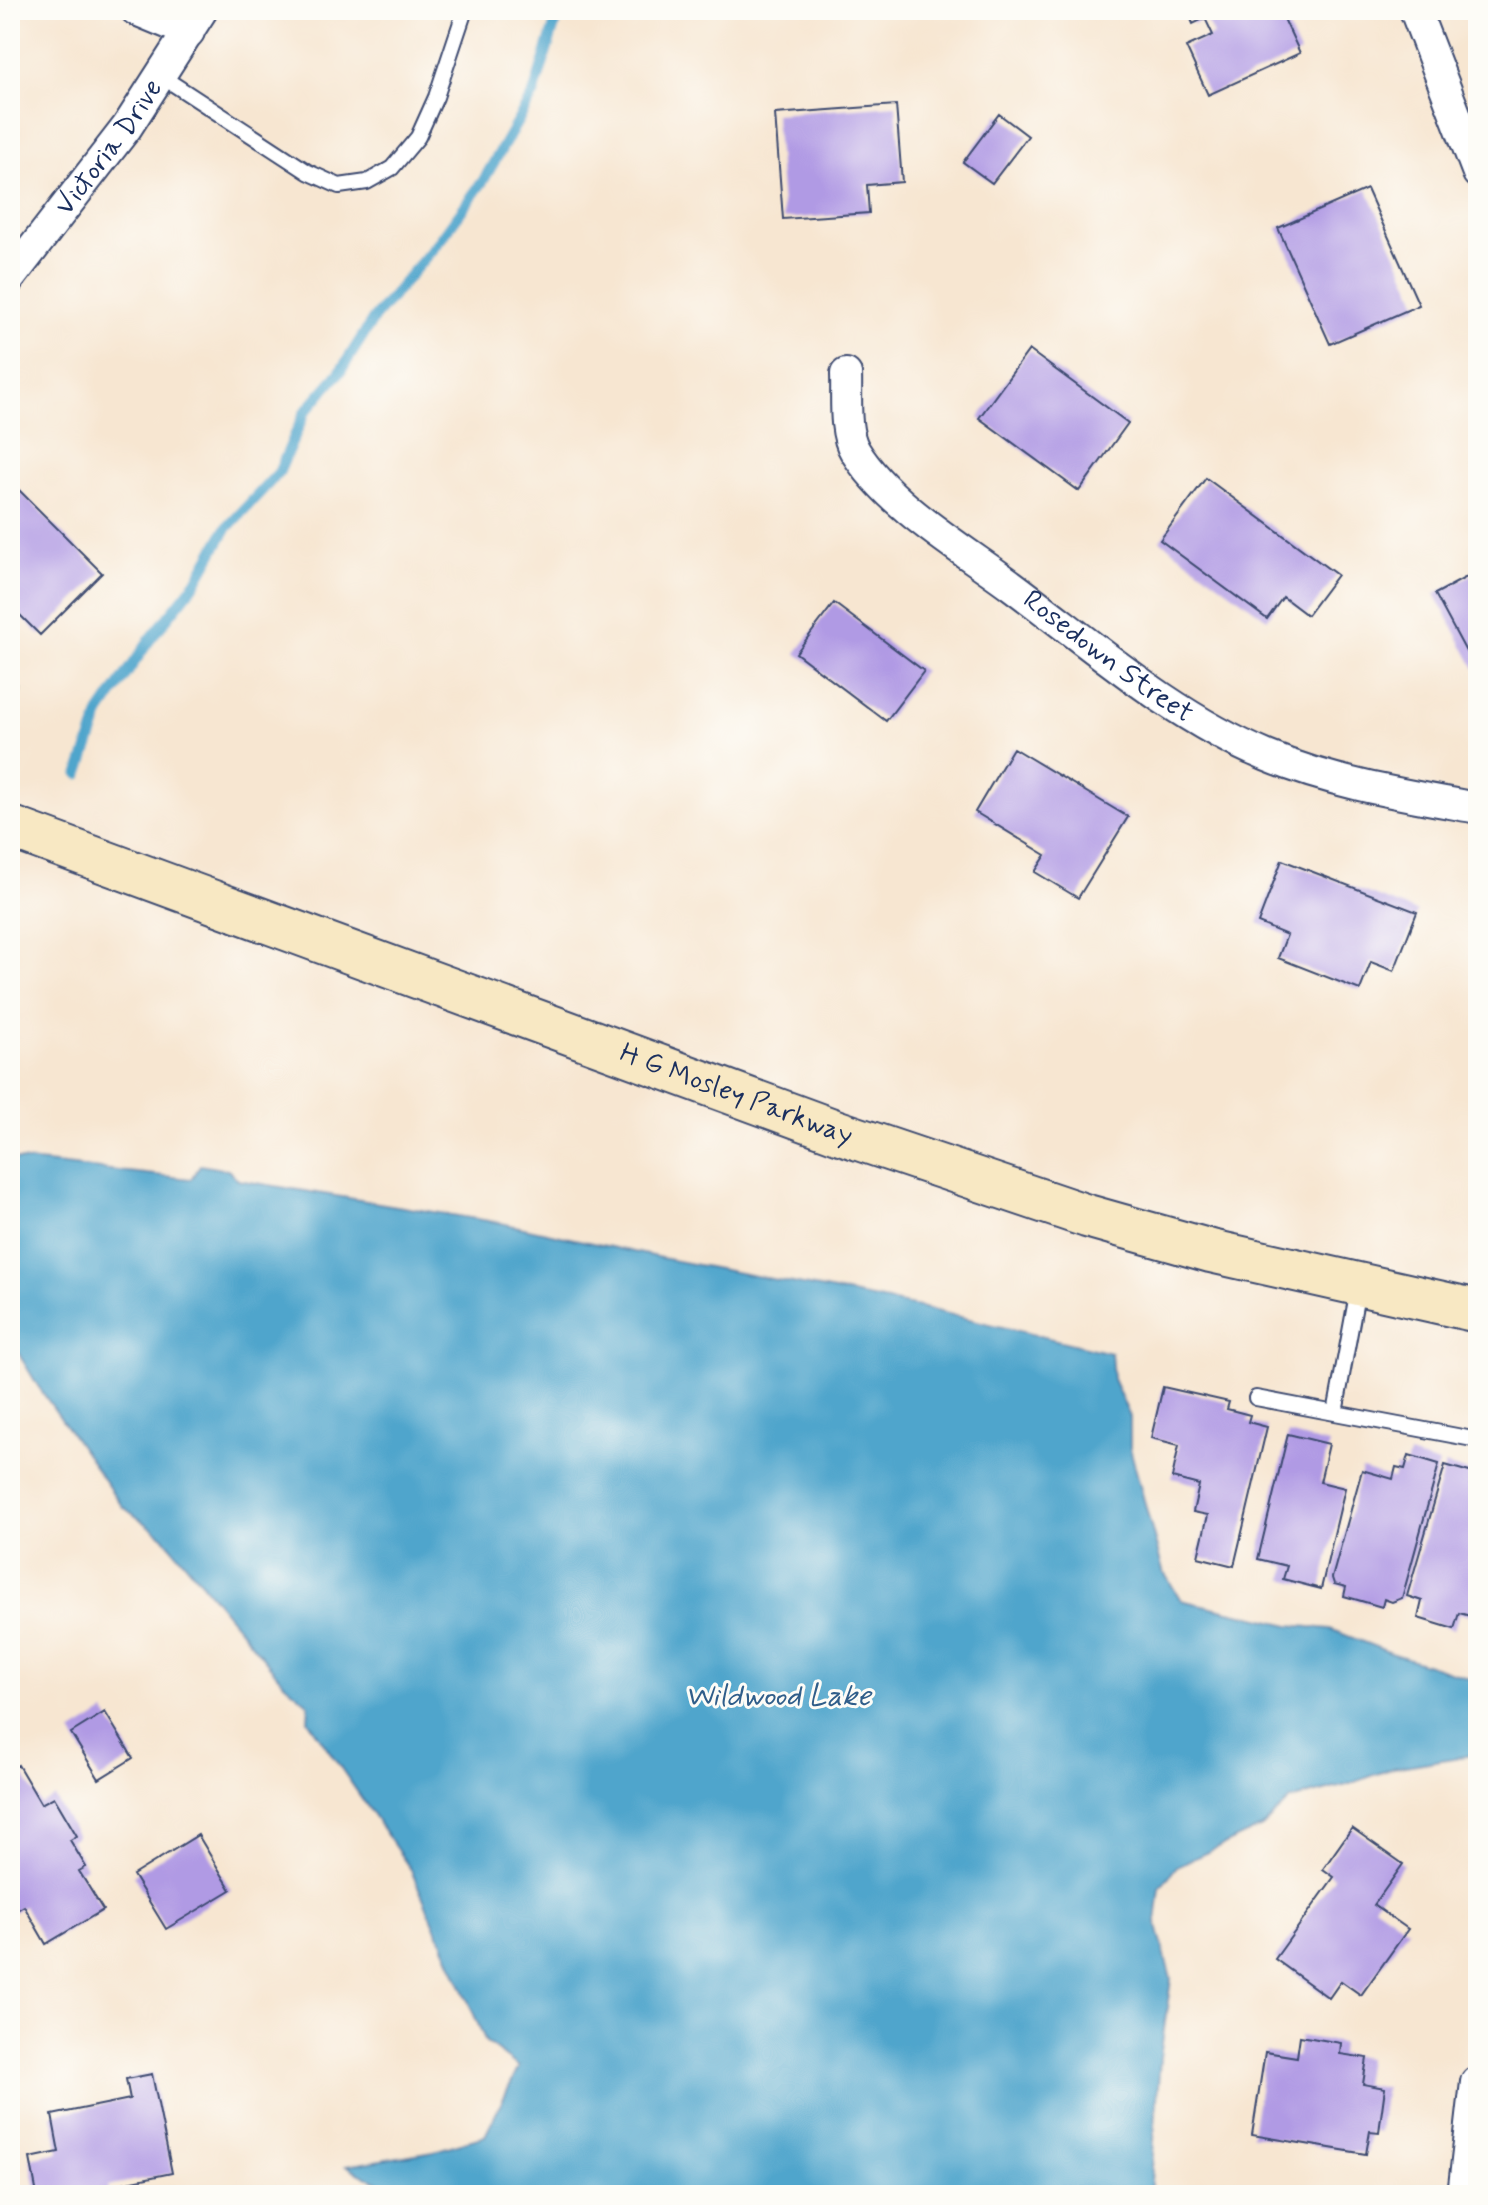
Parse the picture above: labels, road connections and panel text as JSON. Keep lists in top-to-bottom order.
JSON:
{
  "streets": {
    "main road": ["H G Mosley Parkway"],
    "street": ["Victoria Drive", "Rosedown Street"]
  },
  "water": ["Wildwood Lake"]
}
